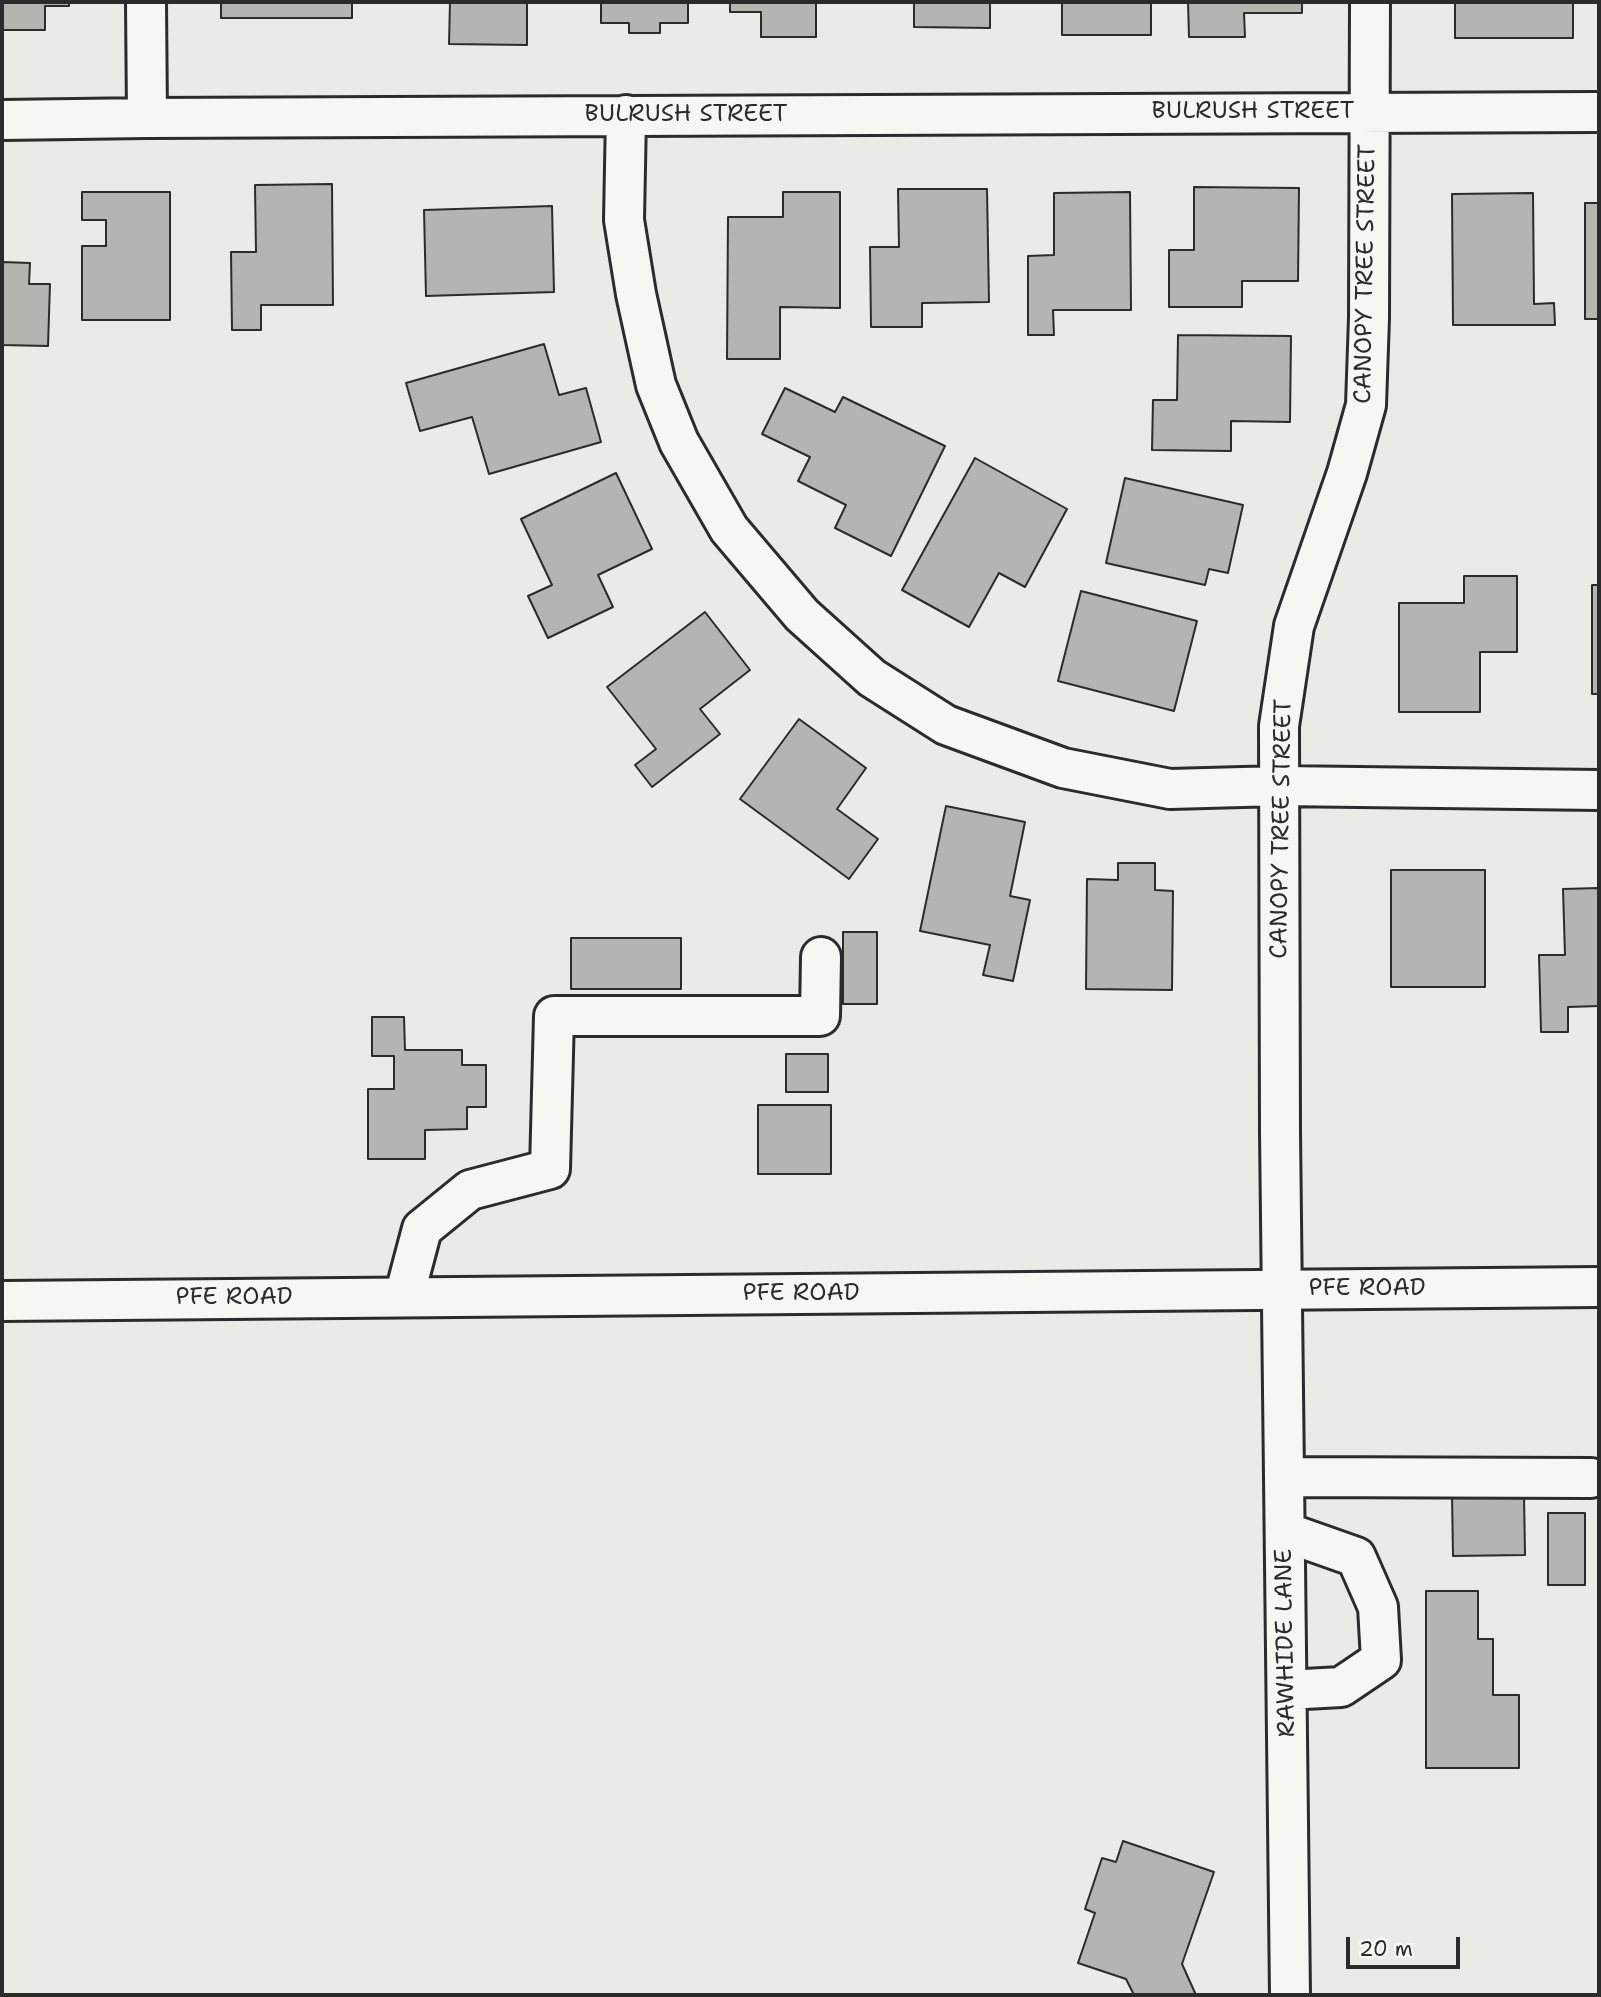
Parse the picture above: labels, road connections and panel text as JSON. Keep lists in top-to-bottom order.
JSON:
{
  "streets": {
    "street": [
      "BULRUSH STREET",
      "CANOPY TREE STREET",
      "PFE ROAD",
      "RAWHIDE LANE"
    ]
  },
  "crossings": [
    ["BULRUSH STREET", "CANOPY TREE STREET"],
    ["CANOPY TREE STREET", "PFE ROAD"],
    ["CANOPY TREE STREET", "RAWHIDE LANE"],
    ["PFE ROAD", "RAWHIDE LANE"]
  ],
  "scale_bar": "20 m"
}
